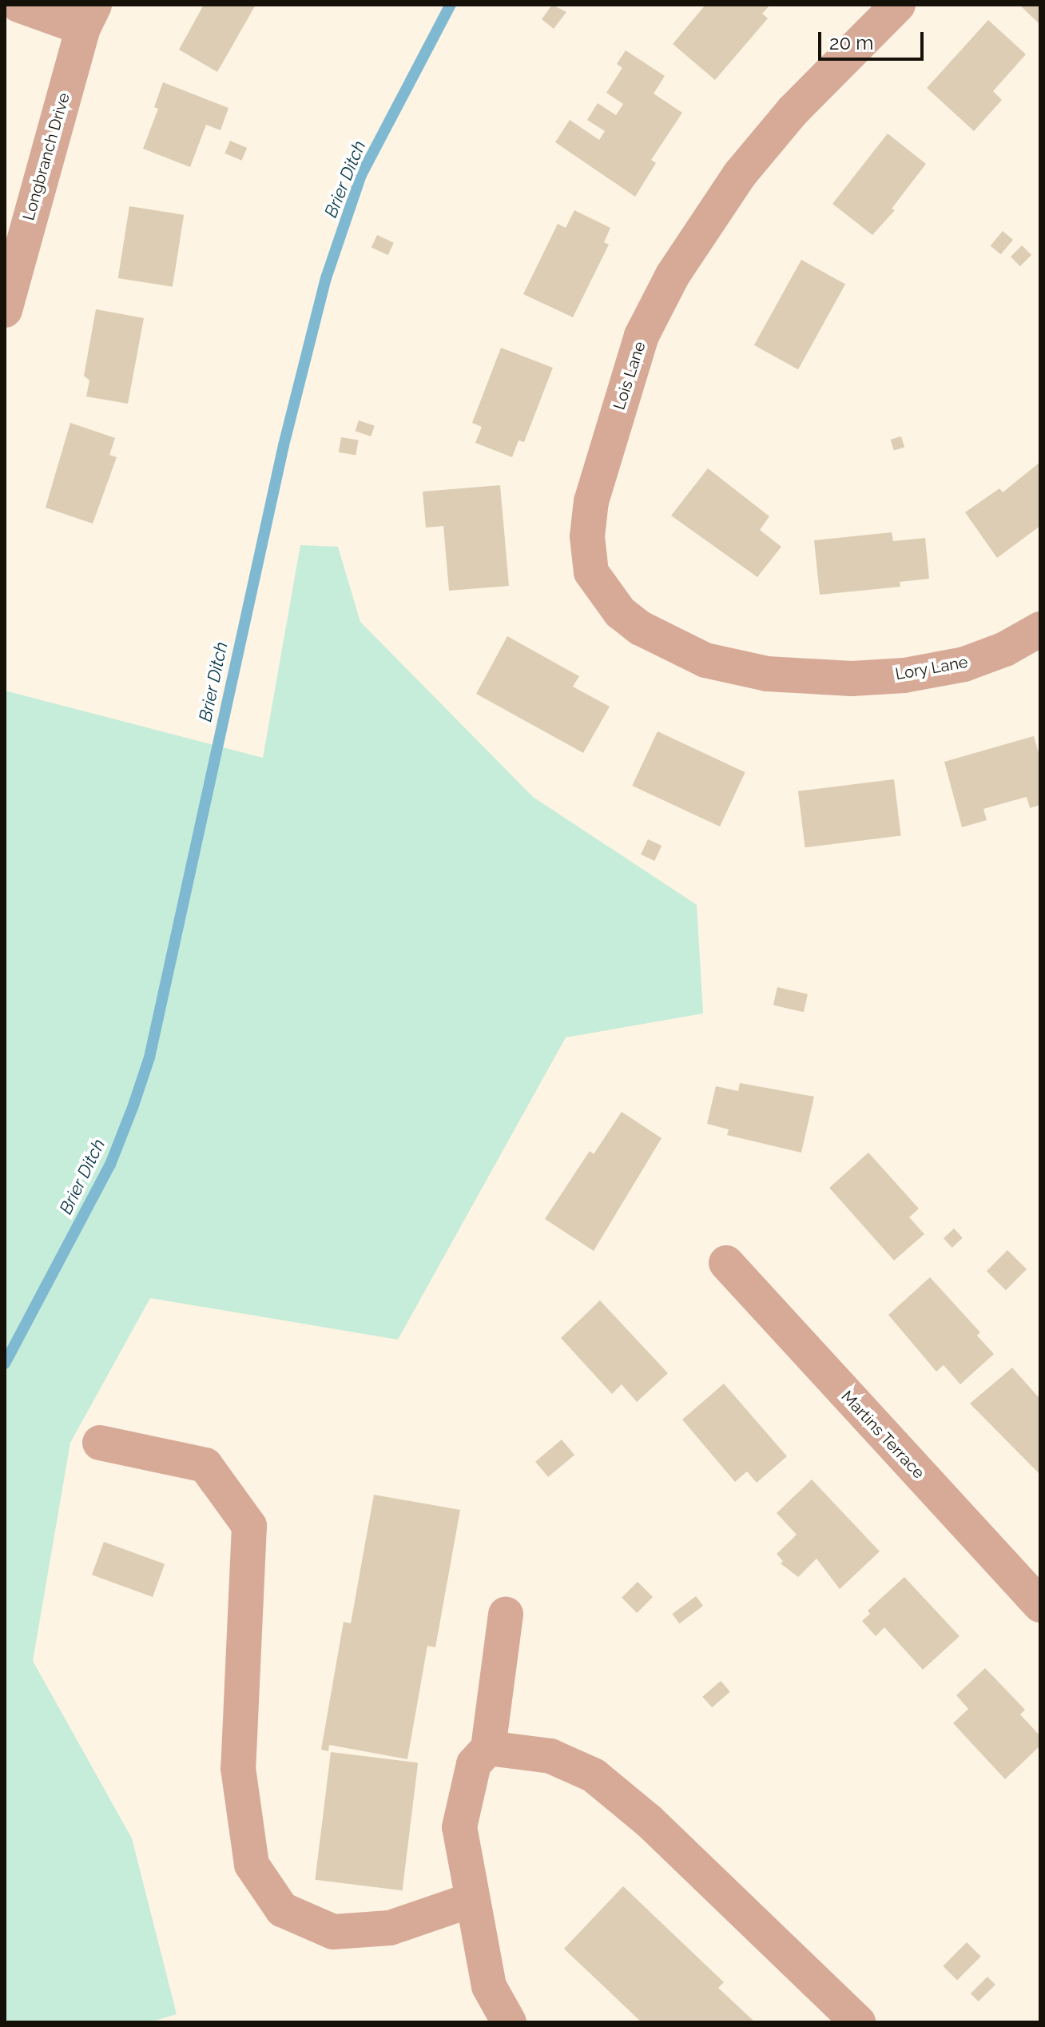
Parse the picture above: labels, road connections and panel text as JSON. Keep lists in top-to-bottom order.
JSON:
{
  "streets": {
    "street": [
      "Longbranch Drive",
      "Lois Lane",
      "Lory Lane",
      "Martins Terrace"
    ]
  },
  "crossings": [
    ["Lois Lane", "Lory Lane"]
  ],
  "water": ["Brier Ditch"],
  "scale_bar": "20 m"
}
